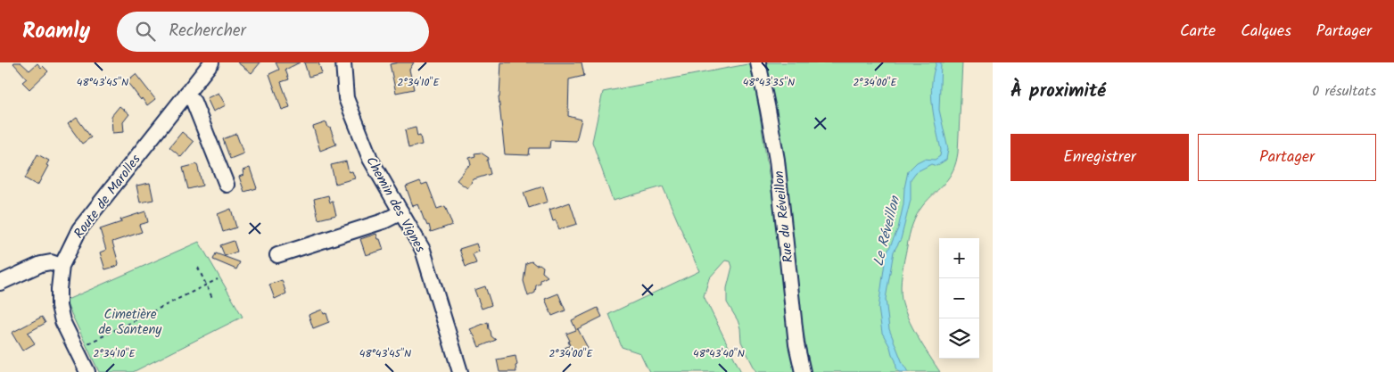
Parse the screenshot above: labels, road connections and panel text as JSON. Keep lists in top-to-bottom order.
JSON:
{
  "streets": {
    "street": ["Route de Marolles", "Chemin des Vignes", "Rue du Réveillon"]
  },
  "water": ["Le Réveillon"],
  "parks": ["Cimetière de Santeny"],
  "page": {
    "header": "Roamly",
    "search": "Rechercher",
    "nav": ["Carte", "Calques", "Partager"],
    "heading": ["À proximité", "0 résultats"],
    "buttons": ["Enregistrer", "Partager"],
    "map_buttons": ["+", "−"]
  },
  "coordinates": [
    "2°34'10\"E",
    "2°34'00\"E",
    "48°43'45\"N",
    "48°43'35\"N",
    "48°43'40\"N"
  ]
}
